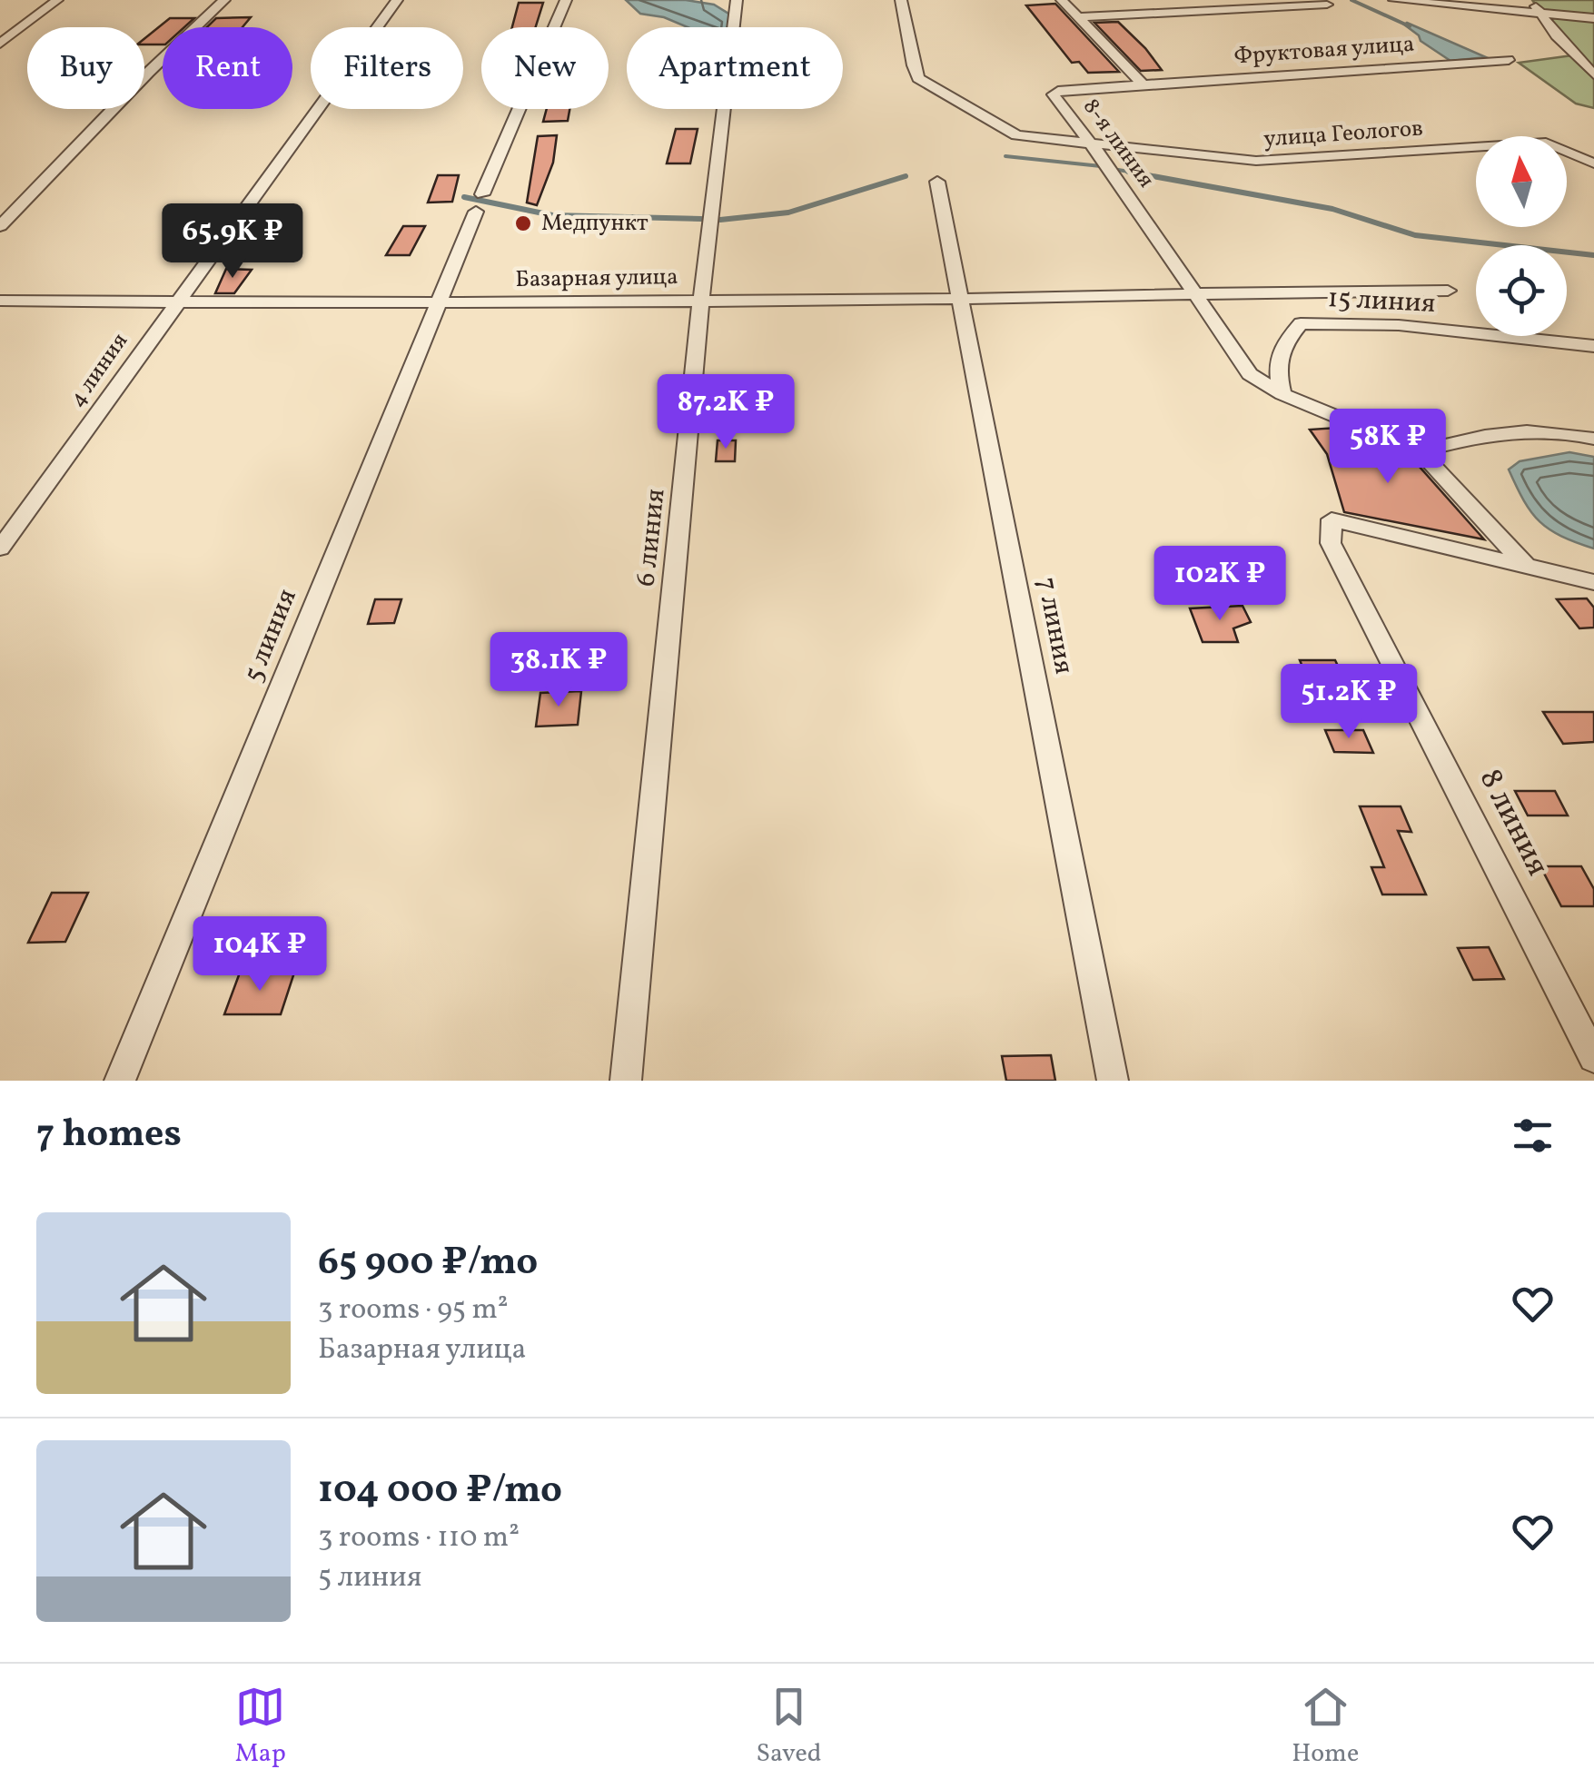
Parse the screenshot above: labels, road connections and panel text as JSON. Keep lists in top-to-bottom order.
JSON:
{
  "streets": {
    "street": [
      "Фруктовая улица",
      "улица Геологов",
      "8-я линия",
      "Базарная улица",
      "15 линия",
      "4 линия",
      "6 линия",
      "7 линия",
      "5 линия",
      "8 линия"
    ]
  },
  "crossings": [
    ["Фруктовая улица", "8-я линия"],
    ["улица Геологов", "8-я линия"],
    ["8-я линия", "Базарная улица"],
    ["8-я линия", "15 линия"],
    ["Базарная улица", "4 линия"],
    ["Базарная улица", "6 линия"],
    ["Базарная улица", "7 линия"],
    ["Базарная улица", "5 линия"]
  ],
  "places": ["Медпункт"],
  "north": "top",
  "page": {
    "chip": [
      "Buy",
      "Rent",
      "Filters",
      "New",
      "Apartment"
    ],
    "price": [
      "65.9K ₽",
      "87.2K ₽",
      "58K ₽",
      "102K ₽",
      "38.1K ₽",
      "51.2K ₽",
      "104K ₽"
    ],
    "heading": "7 homes",
    "list": [
      {
        "name": "65 900 ₽/mo",
        "note": "3 rooms · 95 m² · Базарная улица"
      },
      {
        "name": "104 000 ₽/mo",
        "note": "3 rooms · 110 m² · 5 линия"
      }
    ],
    "tabs": ["Map", "Saved", "Home"]
  }
}
